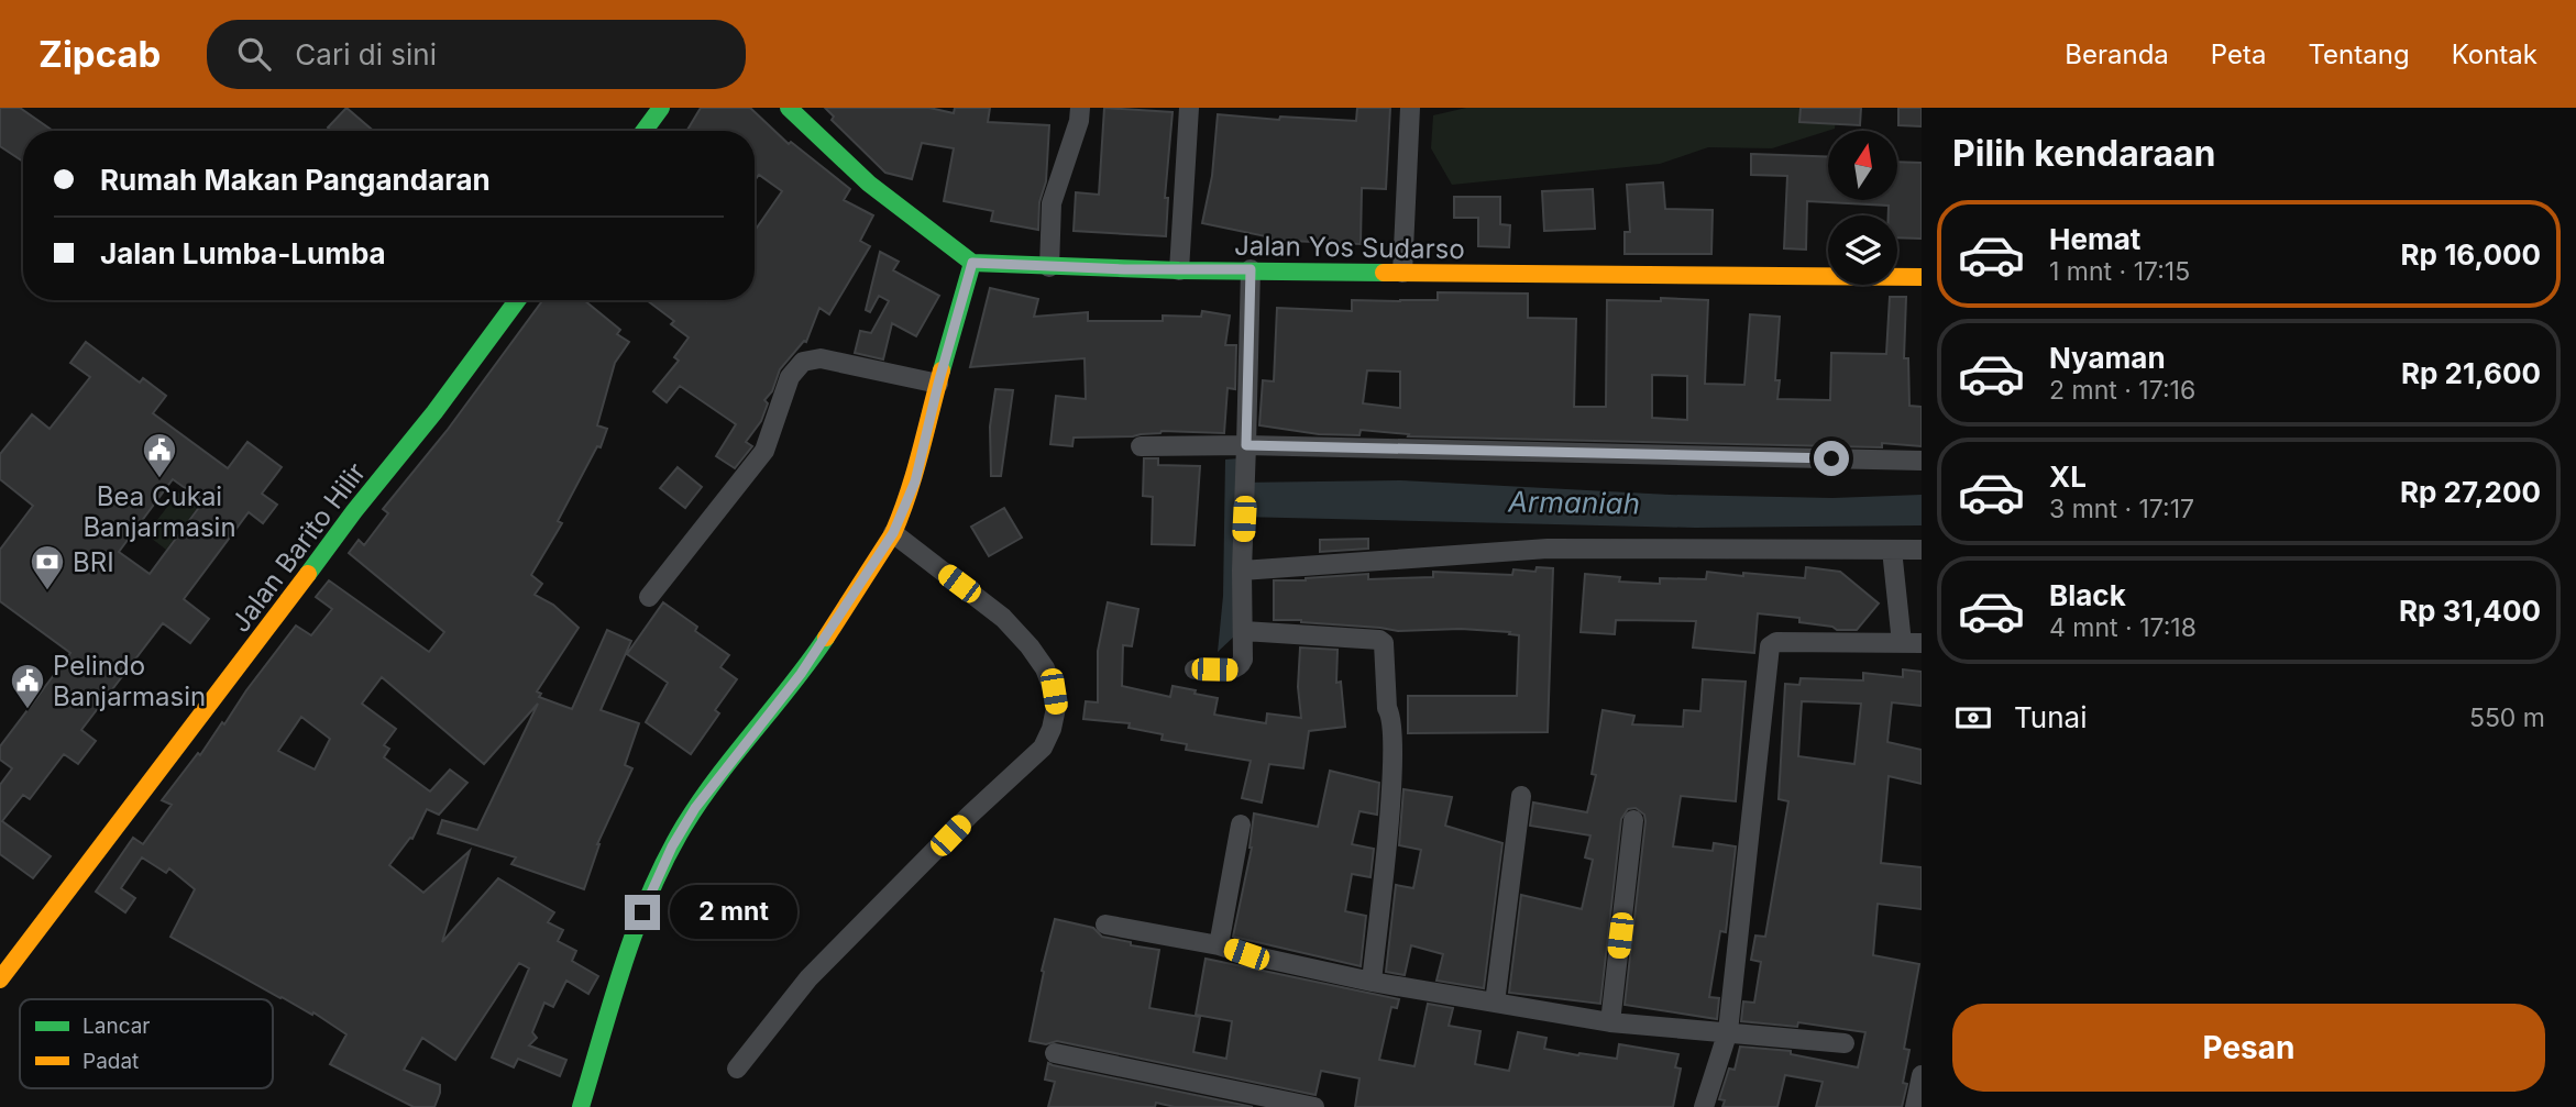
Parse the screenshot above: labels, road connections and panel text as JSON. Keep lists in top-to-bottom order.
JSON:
{
  "streets": {
    "main road": ["Jalan Yos Sudarso", "Jalan Barito Hilir"]
  },
  "water": ["Armaniah"],
  "places": {
    "public building": ["Bea Cukai Banjarmasin", "Pelindo Banjarmasin"],
    "bank": ["BRI"]
  },
  "legend": ["Lancar", "Padat"],
  "north": "top",
  "page": {
    "header": "Zipcab",
    "search": "Cari di sini",
    "nav": [
      "Beranda",
      "Peta",
      "Tentang",
      "Kontak"
    ],
    "heading": "Pilih kendaraan",
    "banner": ["Rumah Makan Pangandaran", "Jalan Lumba-Lumba"],
    "list": [
      {
        "name": "Hemat",
        "note": "1 mnt · 17:15",
        "value": "Rp 16,000"
      },
      {
        "name": "Nyaman",
        "note": "2 mnt · 17:16",
        "value": "Rp 21,600"
      },
      {
        "name": "XL",
        "note": "3 mnt · 17:17",
        "value": "Rp 27,200"
      },
      {
        "name": "Black",
        "note": "4 mnt · 17:18",
        "value": "Rp 31,400"
      }
    ],
    "pay": ["Tunai", "550 m"],
    "bubble": "2 mnt",
    "buttons": "Pesan"
  }
}
